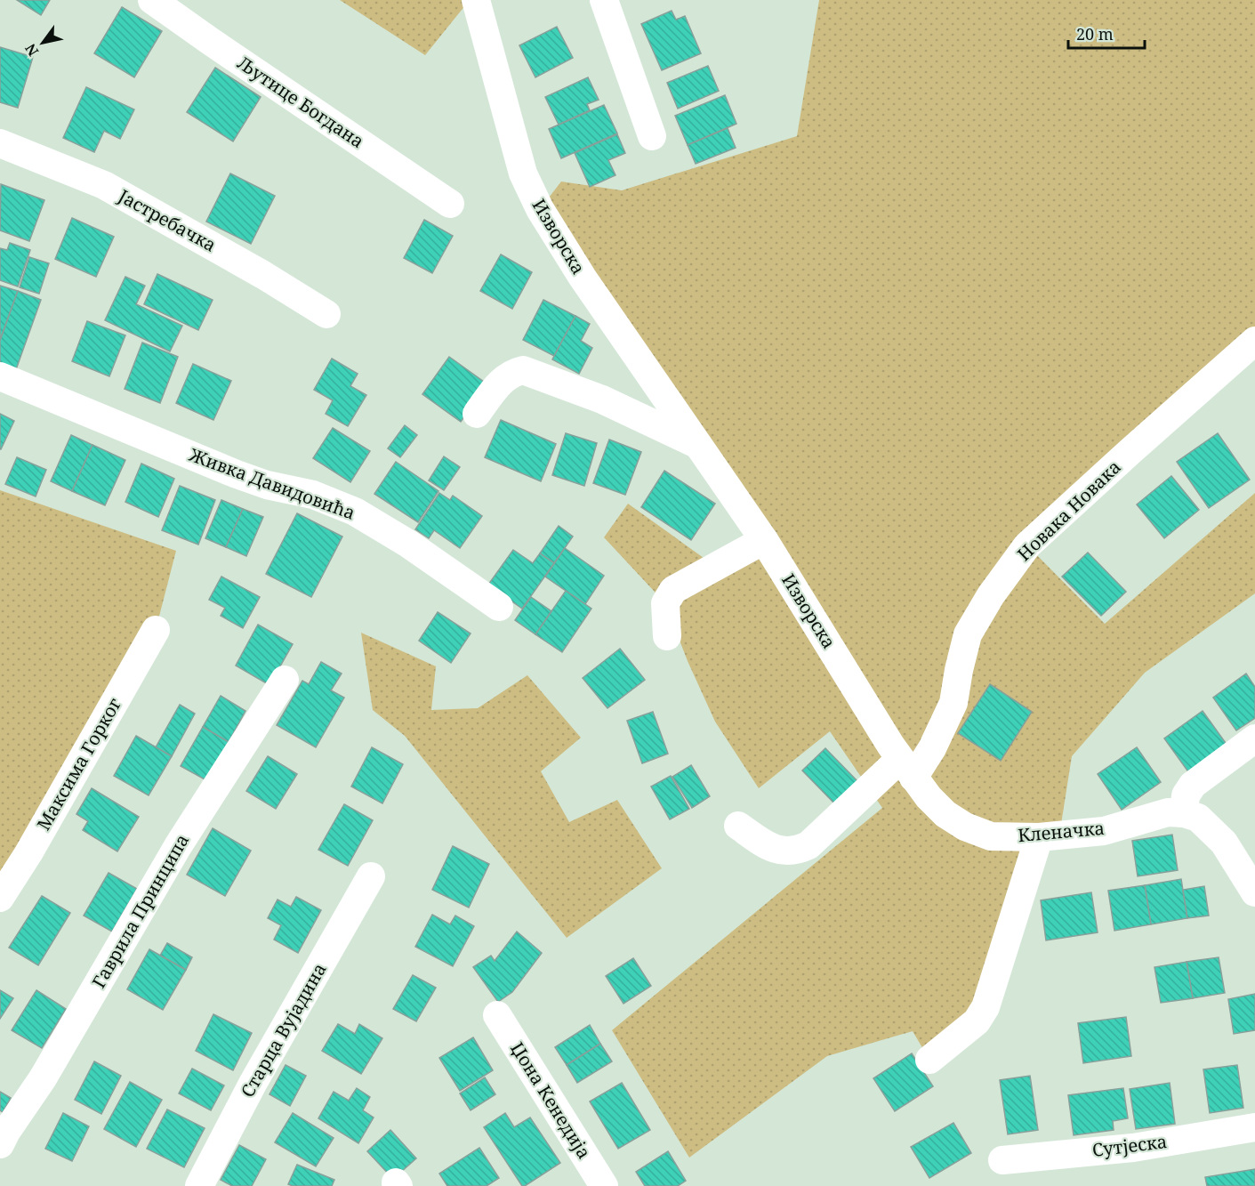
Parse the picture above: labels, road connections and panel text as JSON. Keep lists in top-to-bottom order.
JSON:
{
  "streets": {
    "street": [
      "Љутице Богдана",
      "Јастребачка",
      "Изворска",
      "Живка Давидовића",
      "Новака Новака",
      "Максима Горког",
      "Кленачка",
      "Гаврила Принципа",
      "Старца Вујадина",
      "Џона Кенедија",
      "Сутјеска"
    ]
  },
  "crossings": [
    ["Изворска", "Новака Новака"],
    ["Изворска", "Кленачка"],
    ["Новака Новака", "Кленачка"]
  ],
  "scale_bar": "20 m",
  "north": "bottom left"
}
